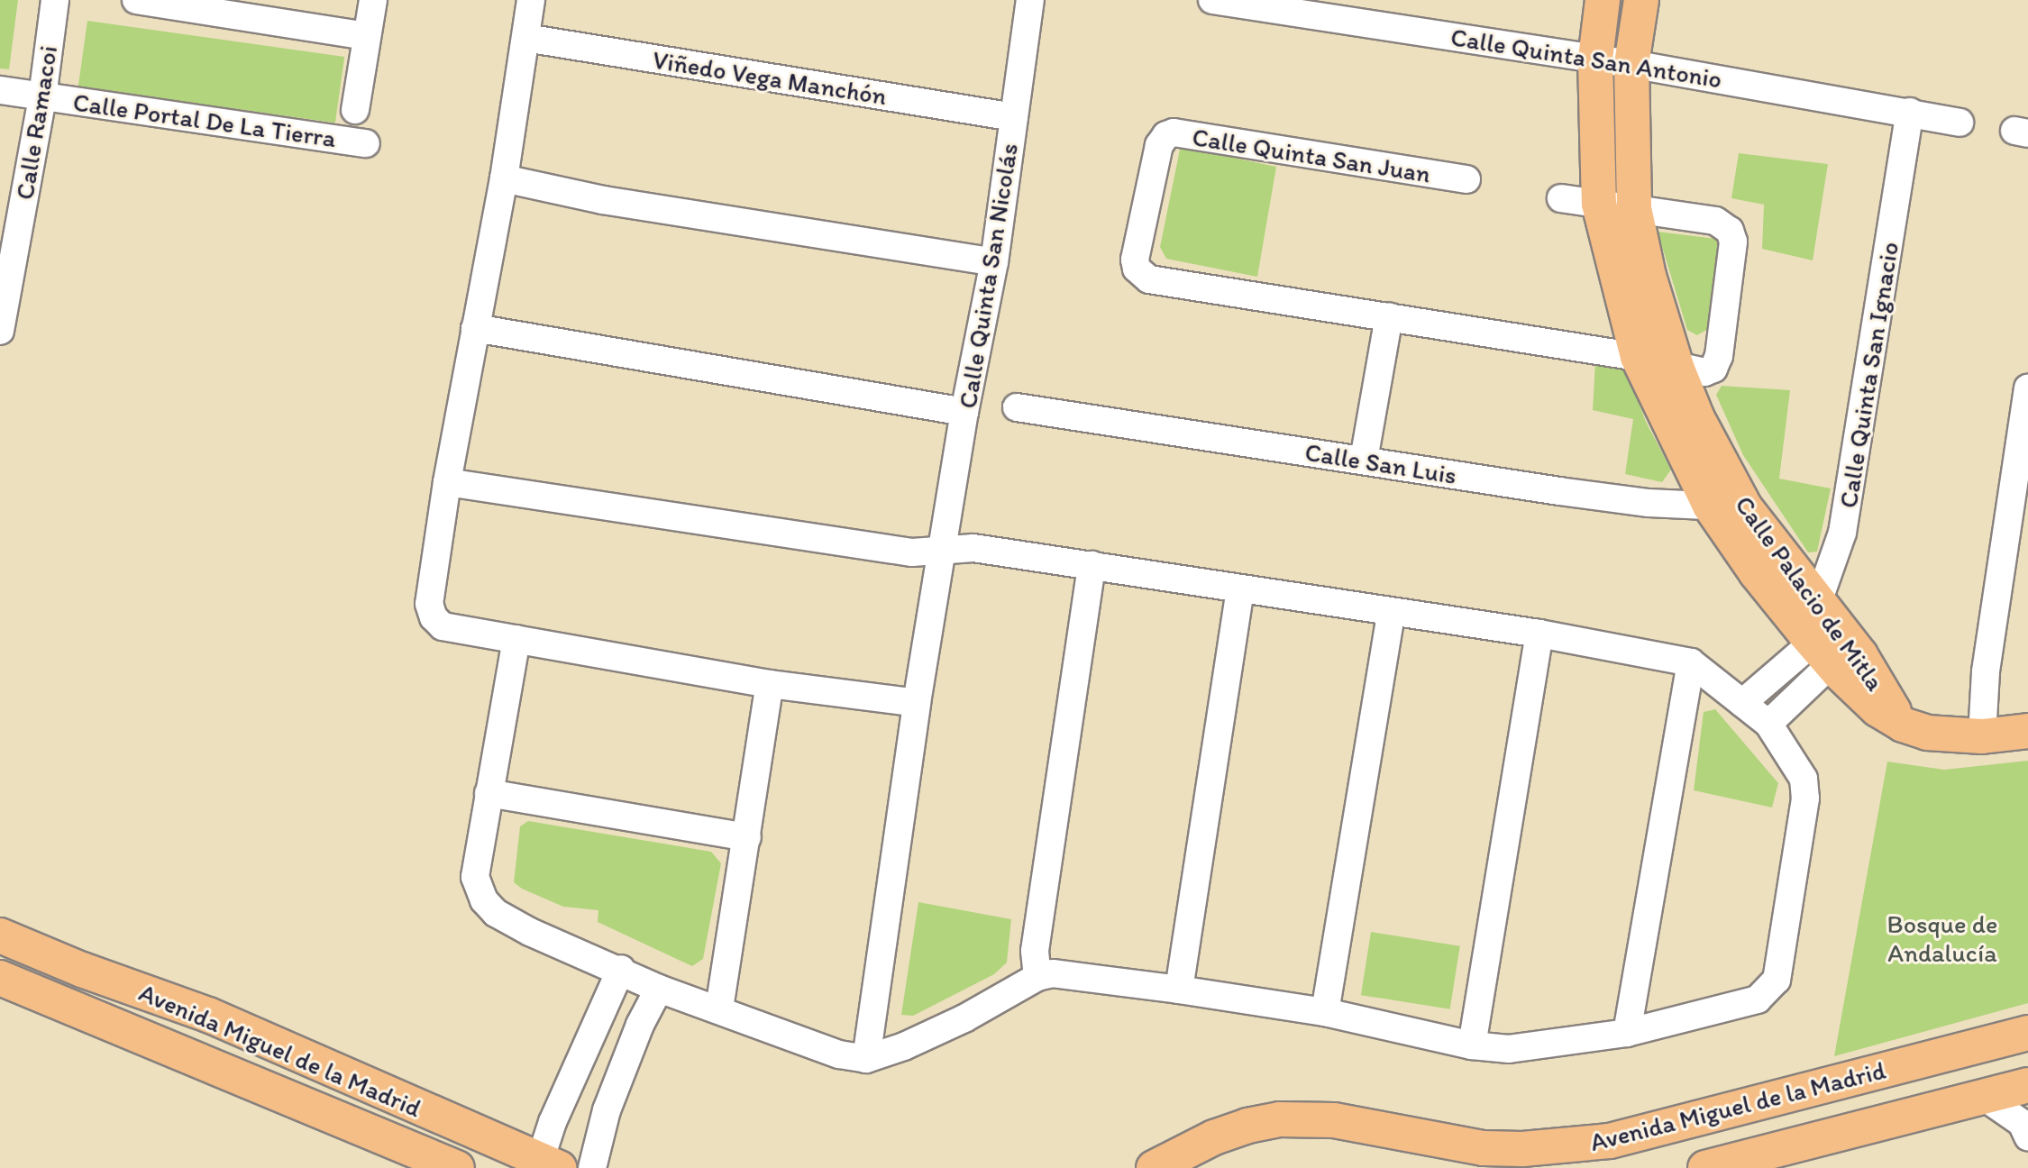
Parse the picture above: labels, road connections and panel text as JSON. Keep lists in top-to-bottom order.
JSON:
{
  "streets": {
    "main road": ["Calle Palacio de Mitla", "Avenida Miguel de la Madrid"],
    "street": [
      "Calle Quinta San Antonio",
      "Viñedo Vega Manchón",
      "Calle Portal De La Tierra",
      "Calle Ramacoi",
      "Calle Quinta San Juan",
      "Calle Quinta San Nicolás",
      "Calle Quinta San Ignacio",
      "Calle San Luis"
    ]
  },
  "crossings": [
    ["Calle Quinta San Antonio", "Calle Quinta San Ignacio"],
    ["Calle Quinta San Antonio", "Calle Palacio de Mitla"],
    ["Viñedo Vega Manchón", "Calle Quinta San Nicolás"],
    ["Calle Portal De La Tierra", "Calle Ramacoi"],
    ["Calle Quinta San Juan", "Calle Palacio de Mitla"],
    ["Calle Quinta San Ignacio", "Calle Palacio de Mitla"],
    ["Calle San Luis", "Calle Palacio de Mitla"]
  ],
  "parks": ["Bosque de Andalucía"]
}
